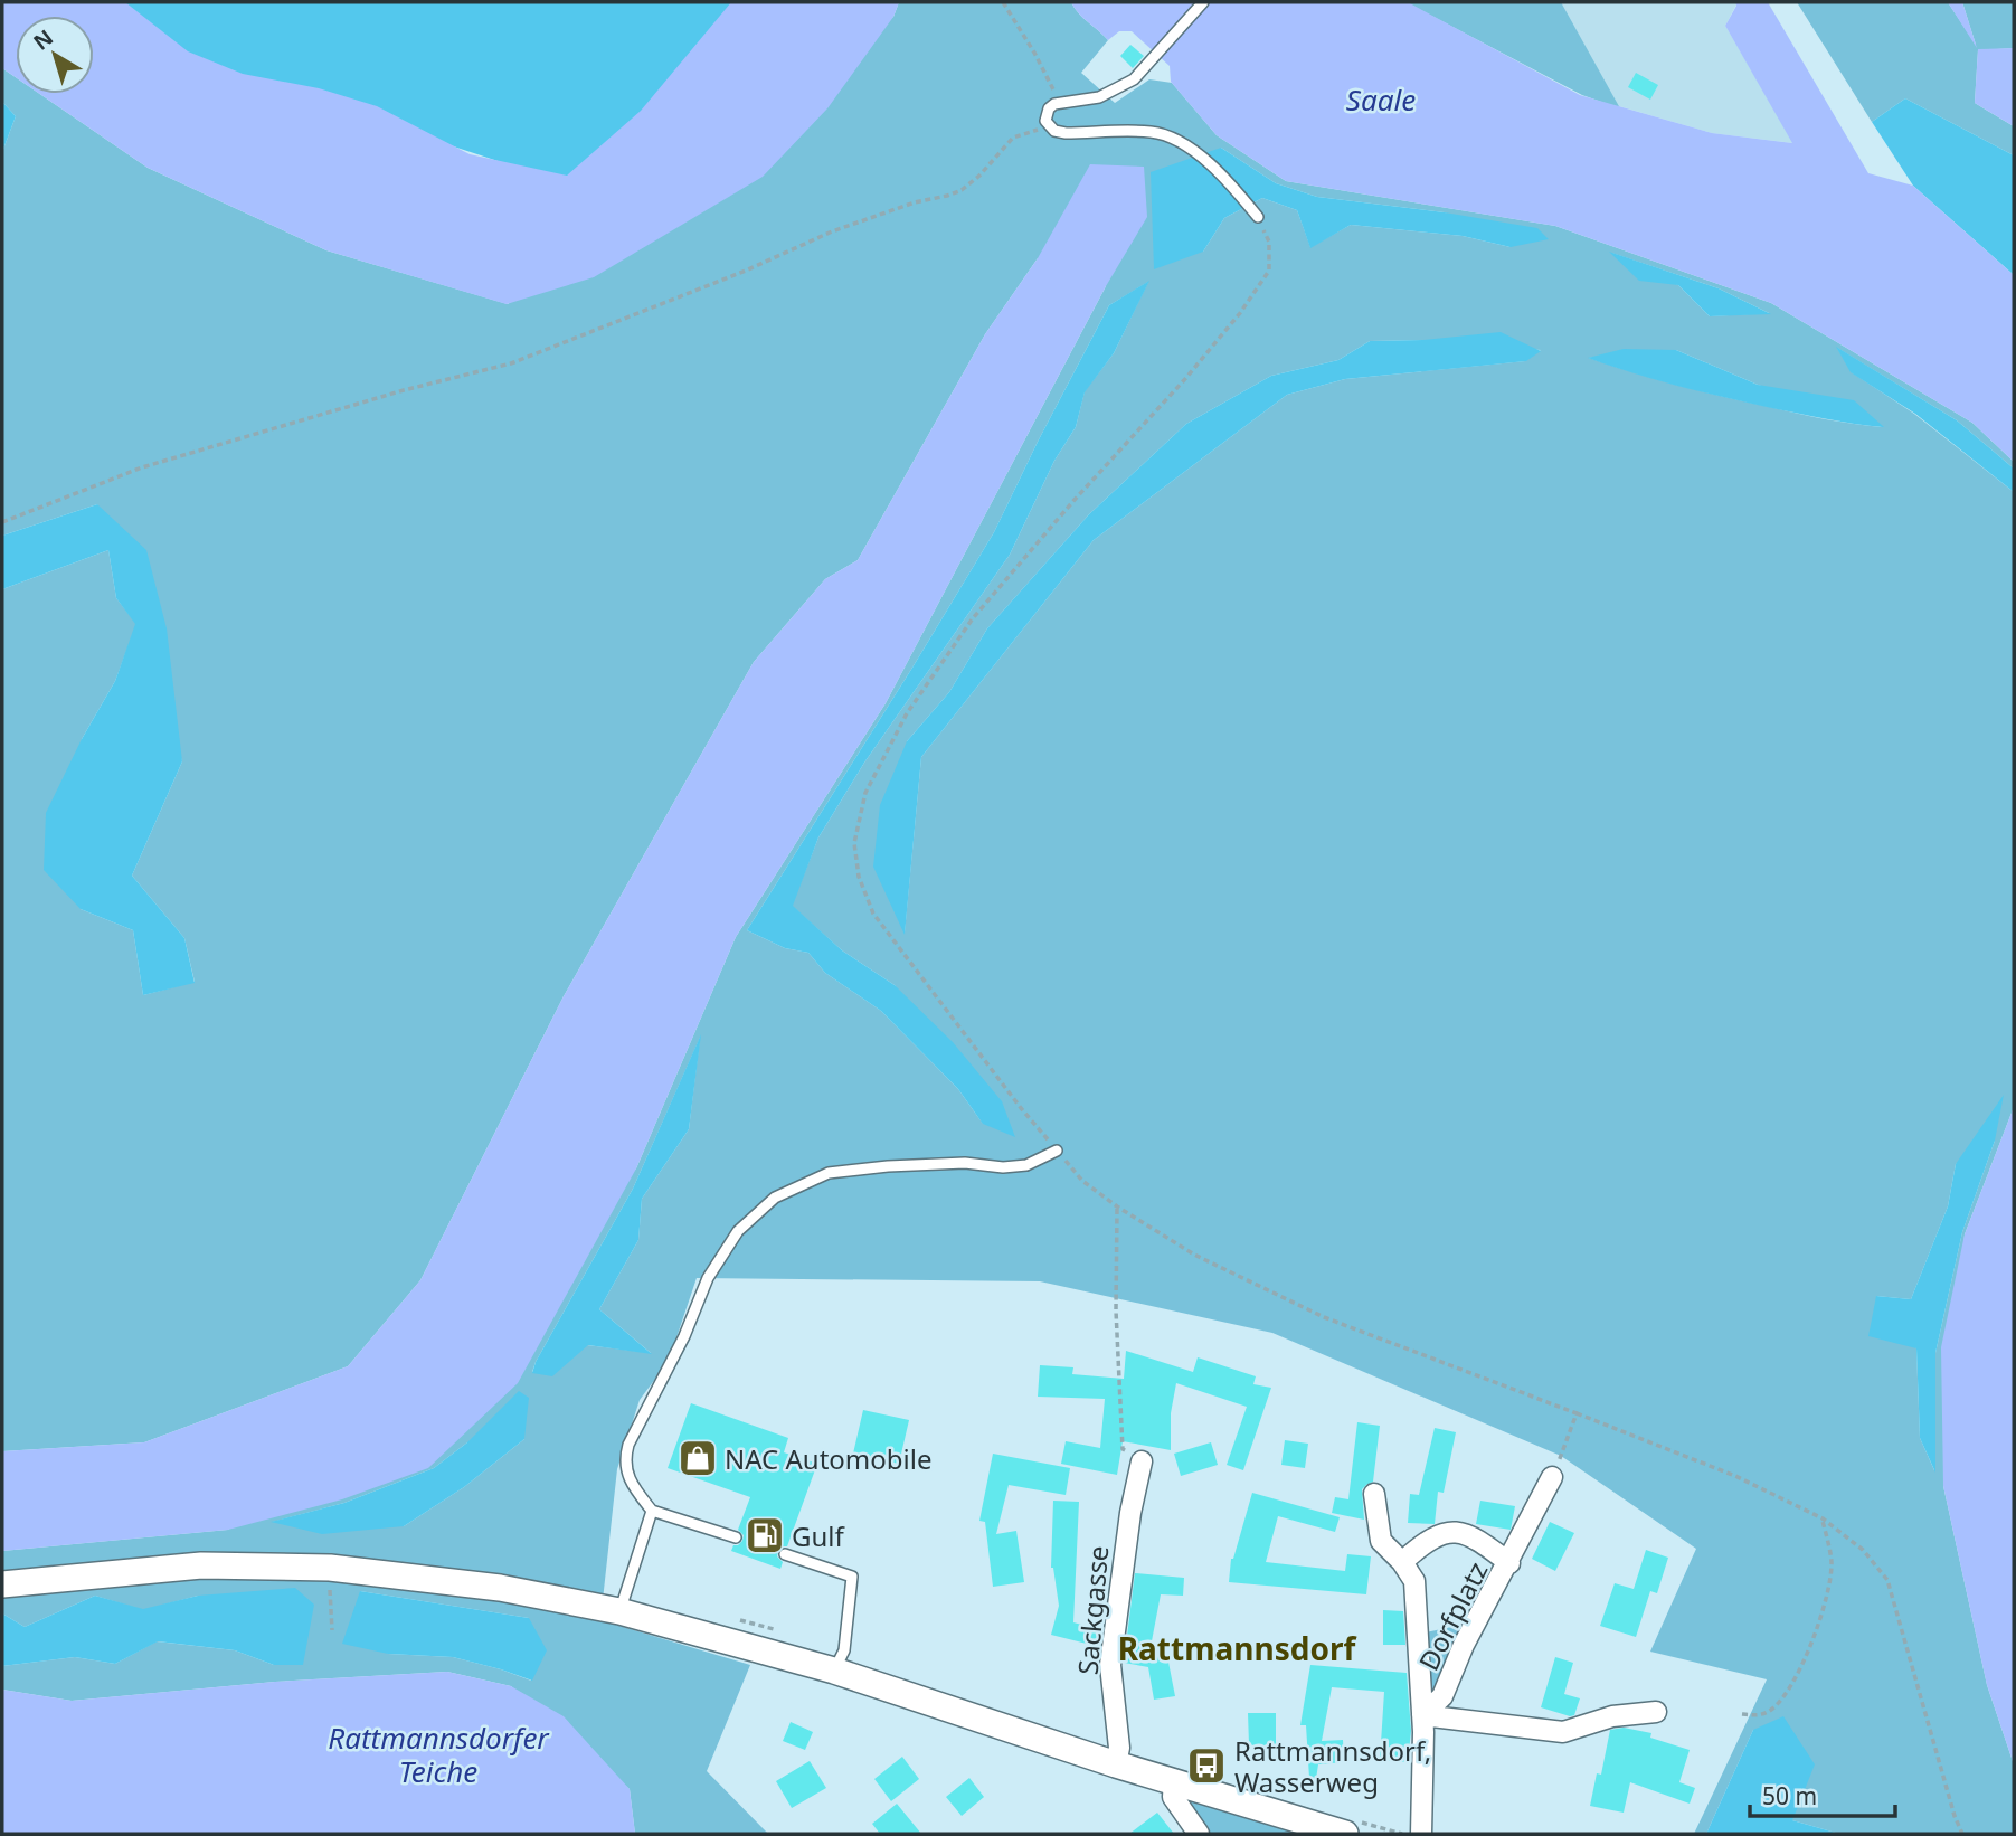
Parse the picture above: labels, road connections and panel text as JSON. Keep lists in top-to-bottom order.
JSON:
{
  "streets": {
    "street": ["Sackgasse", "Dorfplatz"]
  },
  "districts": ["Rattmannsdorf"],
  "water": ["Saale", "Rattmannsdorfer Teiche"],
  "places": {
    "shop": ["NAC Automobile"],
    "fuel station": ["Gulf"],
    "bus stop": ["Rattmannsdorf, Wasserweg"]
  },
  "scale_bar": "50 m",
  "north": "top left"
}
